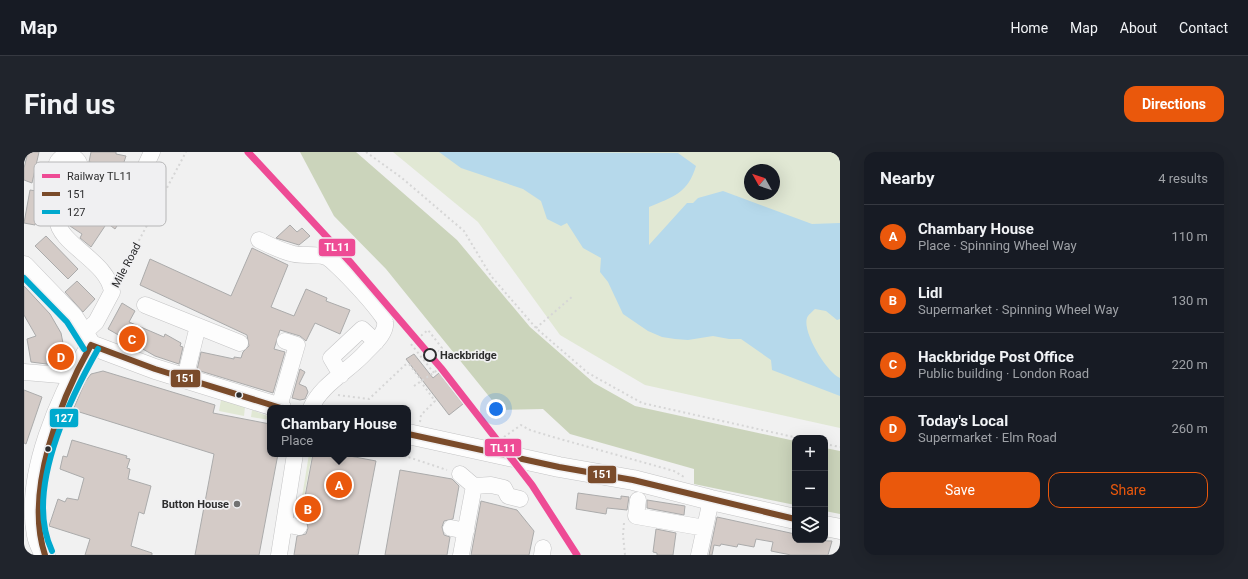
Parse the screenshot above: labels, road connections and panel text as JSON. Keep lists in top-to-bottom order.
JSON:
{
  "streets": {
    "street": ["Mile Road"]
  },
  "places": ["Hackbridge", "Button House"],
  "lines": ["rail line TL11", "transit line 127", "transit line 151"],
  "legend": ["Railway TL11", "151", "127"],
  "north": "top left",
  "page": {
    "header": "Map",
    "nav": [
      "Home",
      "Map",
      "About",
      "Contact"
    ],
    "buttons": [
      "Directions",
      ["Save", "Share"]
    ],
    "title": "Find us",
    "heading": ["Nearby", "4 results"],
    "list": [
      {
        "mark": "A",
        "name": "Chambary House",
        "note": "Place · Spinning Wheel Way",
        "value": "110 m"
      },
      {
        "mark": "B",
        "name": "Lidl",
        "note": "Supermarket · Spinning Wheel Way",
        "value": "130 m"
      },
      {
        "mark": "C",
        "name": "Hackbridge Post Office",
        "note": "Public building · London Road",
        "value": "220 m"
      },
      {
        "mark": "D",
        "name": "Today's Local",
        "note": "Supermarket · Elm Road",
        "value": "260 m"
      }
    ],
    "pins": [
      "C",
      "D",
      "A",
      "B"
    ],
    "popup": ["Chambary House", "Place"],
    "map_buttons": ["+", "−"]
  }
}
